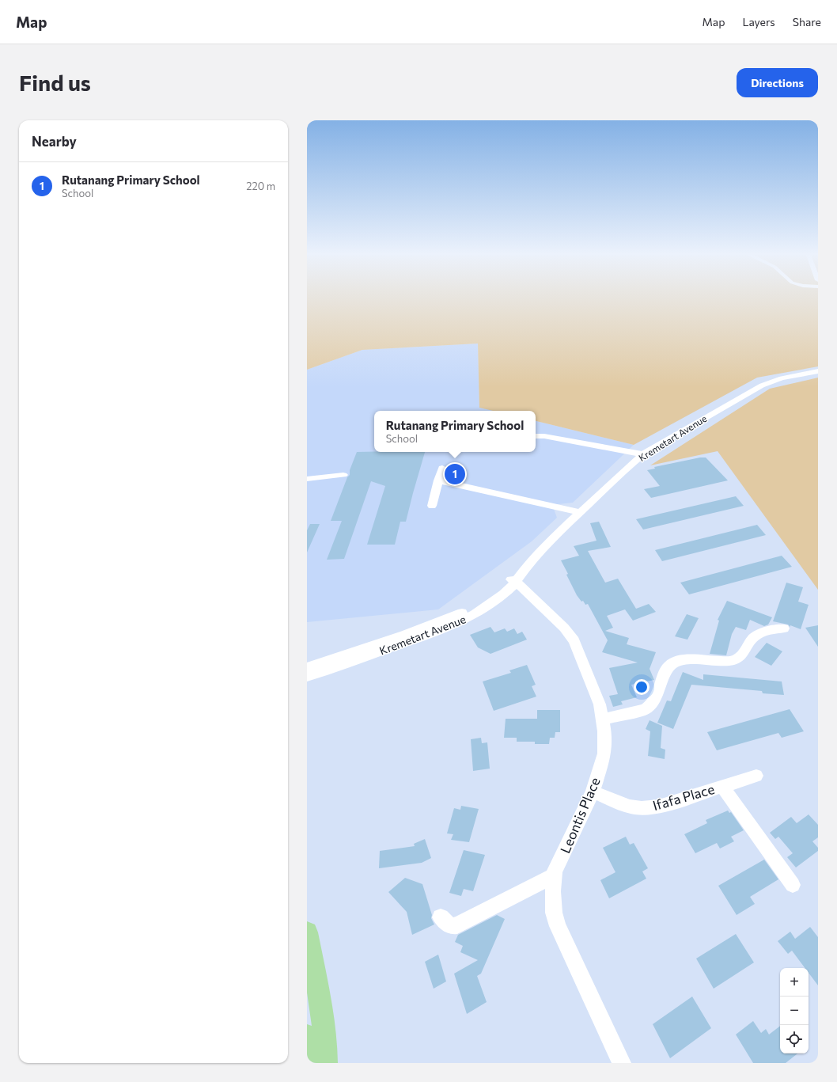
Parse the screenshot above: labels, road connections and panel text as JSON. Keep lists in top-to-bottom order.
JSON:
{
  "streets": {
    "street": ["Kremetart Avenue", "Ifafa Place", "Leontis Place"]
  },
  "crossings": [
    ["Kremetart Avenue", "Leontis Place"],
    ["Ifafa Place", "Leontis Place"]
  ],
  "page": {
    "header": "Map",
    "nav": ["Map", "Layers", "Share"],
    "buttons": "Directions",
    "title": "Find us",
    "heading": "Nearby",
    "list": [
      {
        "mark": "1",
        "name": "Rutanang Primary School",
        "note": "School",
        "value": "220 m"
      }
    ],
    "popup": ["Rutanang Primary School", "School"],
    "pins": "1",
    "map_buttons": ["+", "−"]
  }
}
